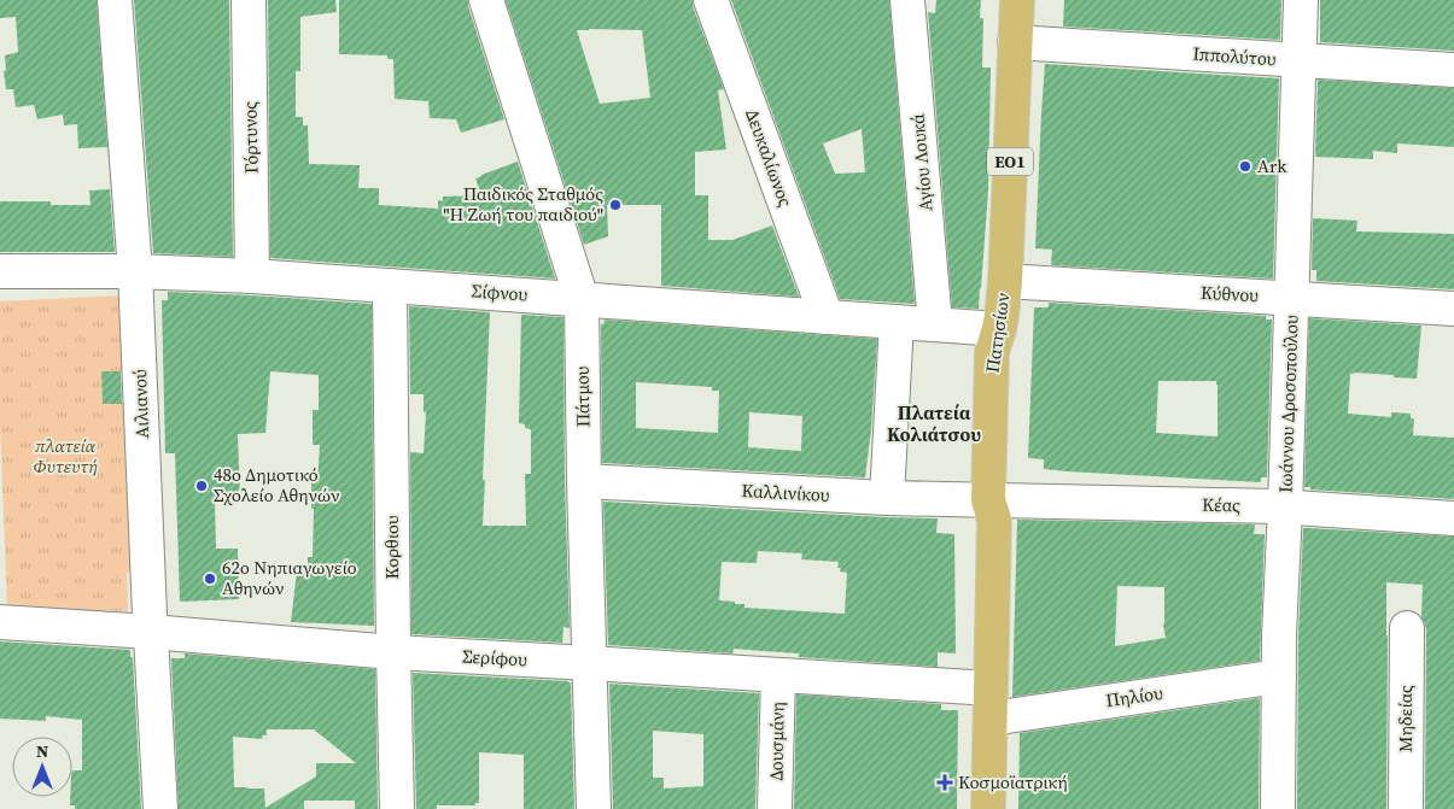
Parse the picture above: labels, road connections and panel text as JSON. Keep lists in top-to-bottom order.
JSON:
{
  "streets": {
    "main road": ["ΕΟ1", "Πατησίων"],
    "street": [
      "Ιππολύτου",
      "Γόρτυνος",
      "Δευκαλίωνος",
      "Αγίου Λουκά",
      "Σίφνου",
      "Κύθνου",
      "Πάτμου",
      "Αιλιανού",
      "Ιωάννου Δροσοπούλου",
      "Καλλινίκου",
      "Κέας",
      "Κορθιου",
      "Σερίφου",
      "Πηλίου",
      "Μηδείας",
      "Δουσμάνη"
    ]
  },
  "crossings": [
    ["Ιππολύτου", "Πατησίων"],
    ["Ιππολύτου", "Ιωάννου Δροσοπούλου"],
    ["Γόρτυνος", "Σίφνου"],
    ["Δευκαλίωνος", "Σίφνου"],
    ["Αγίου Λουκά", "Σίφνου"],
    ["Σίφνου", "Πατησίων"],
    ["Σίφνου", "Πάτμου"],
    ["Σίφνου", "Αιλιανού"],
    ["Σίφνου", "Κορθιου"],
    ["Κύθνου", "Πατησίων"],
    ["Κύθνου", "Ιωάννου Δροσοπούλου"],
    ["Πατησίων", "Καλλινίκου"],
    ["Πατησίων", "Κέας"],
    ["Πατησίων", "Σερίφου"],
    ["Πατησίων", "Πηλίου"],
    ["Πάτμου", "Καλλινίκου"],
    ["Πάτμου", "Σερίφου"],
    ["Αιλιανού", "Σερίφου"],
    ["Ιωάννου Δροσοπούλου", "Κέας"],
    ["Ιωάννου Δροσοπούλου", "Πηλίου"],
    ["Καλλινίκου", "Κέας"],
    ["Κορθιου", "Σερίφου"],
    ["Σερίφου", "Πηλίου"],
    ["Σερίφου", "Δουσμάνη"]
  ],
  "districts": ["Πλατεία Κολιάτσου"],
  "parks": ["πλατεία Φυτευτή"],
  "places": {
    "other": [
      "Ark",
      "Παιδικός Σταθμός \"Η Ζωή του παιδιού\"",
      "48ο Δημοτικό Σχολείο Αθηνών",
      "62ο Νηπιαγωγείο Αθηνών"
    ],
    "health": ["Κοσμοϊατρική"]
  },
  "north": "top"
}
